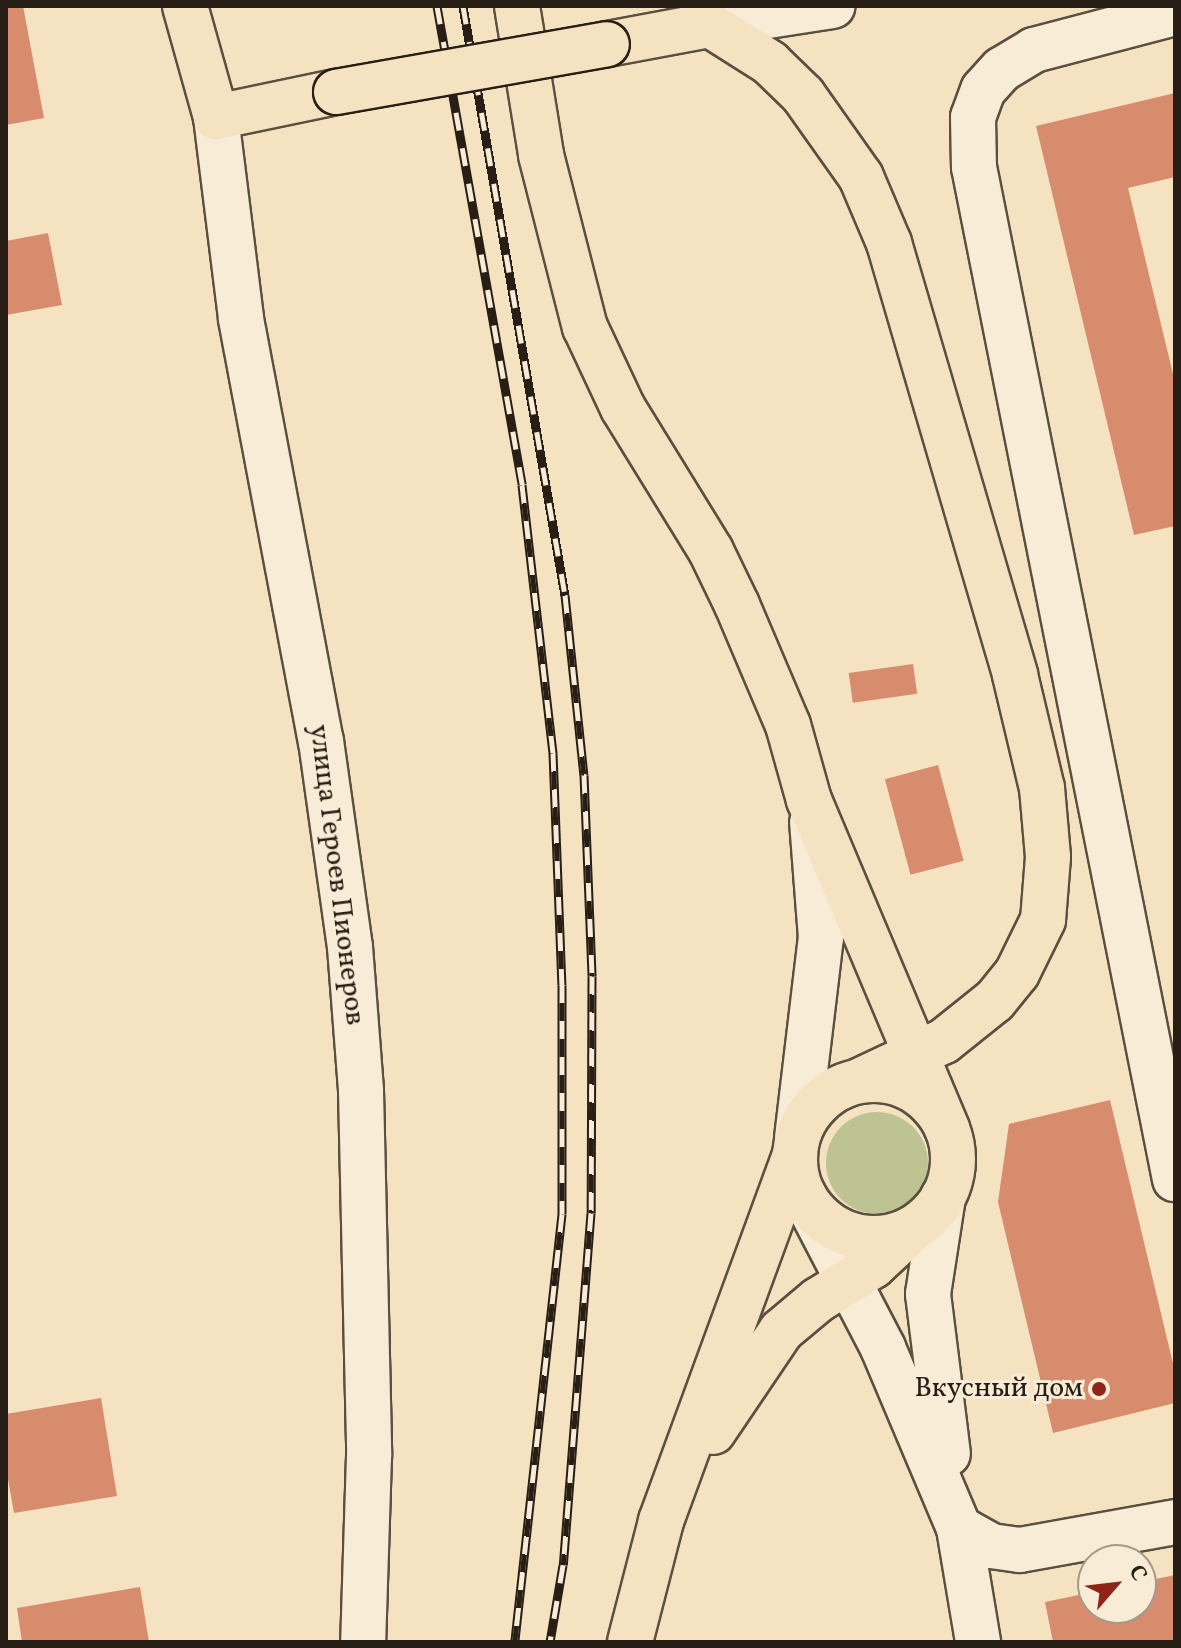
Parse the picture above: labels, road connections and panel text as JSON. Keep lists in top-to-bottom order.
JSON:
{
  "streets": {
    "main road": ["улица Героев Пионеров"]
  },
  "places": ["Вкусный дом"],
  "north": "top right"
}
